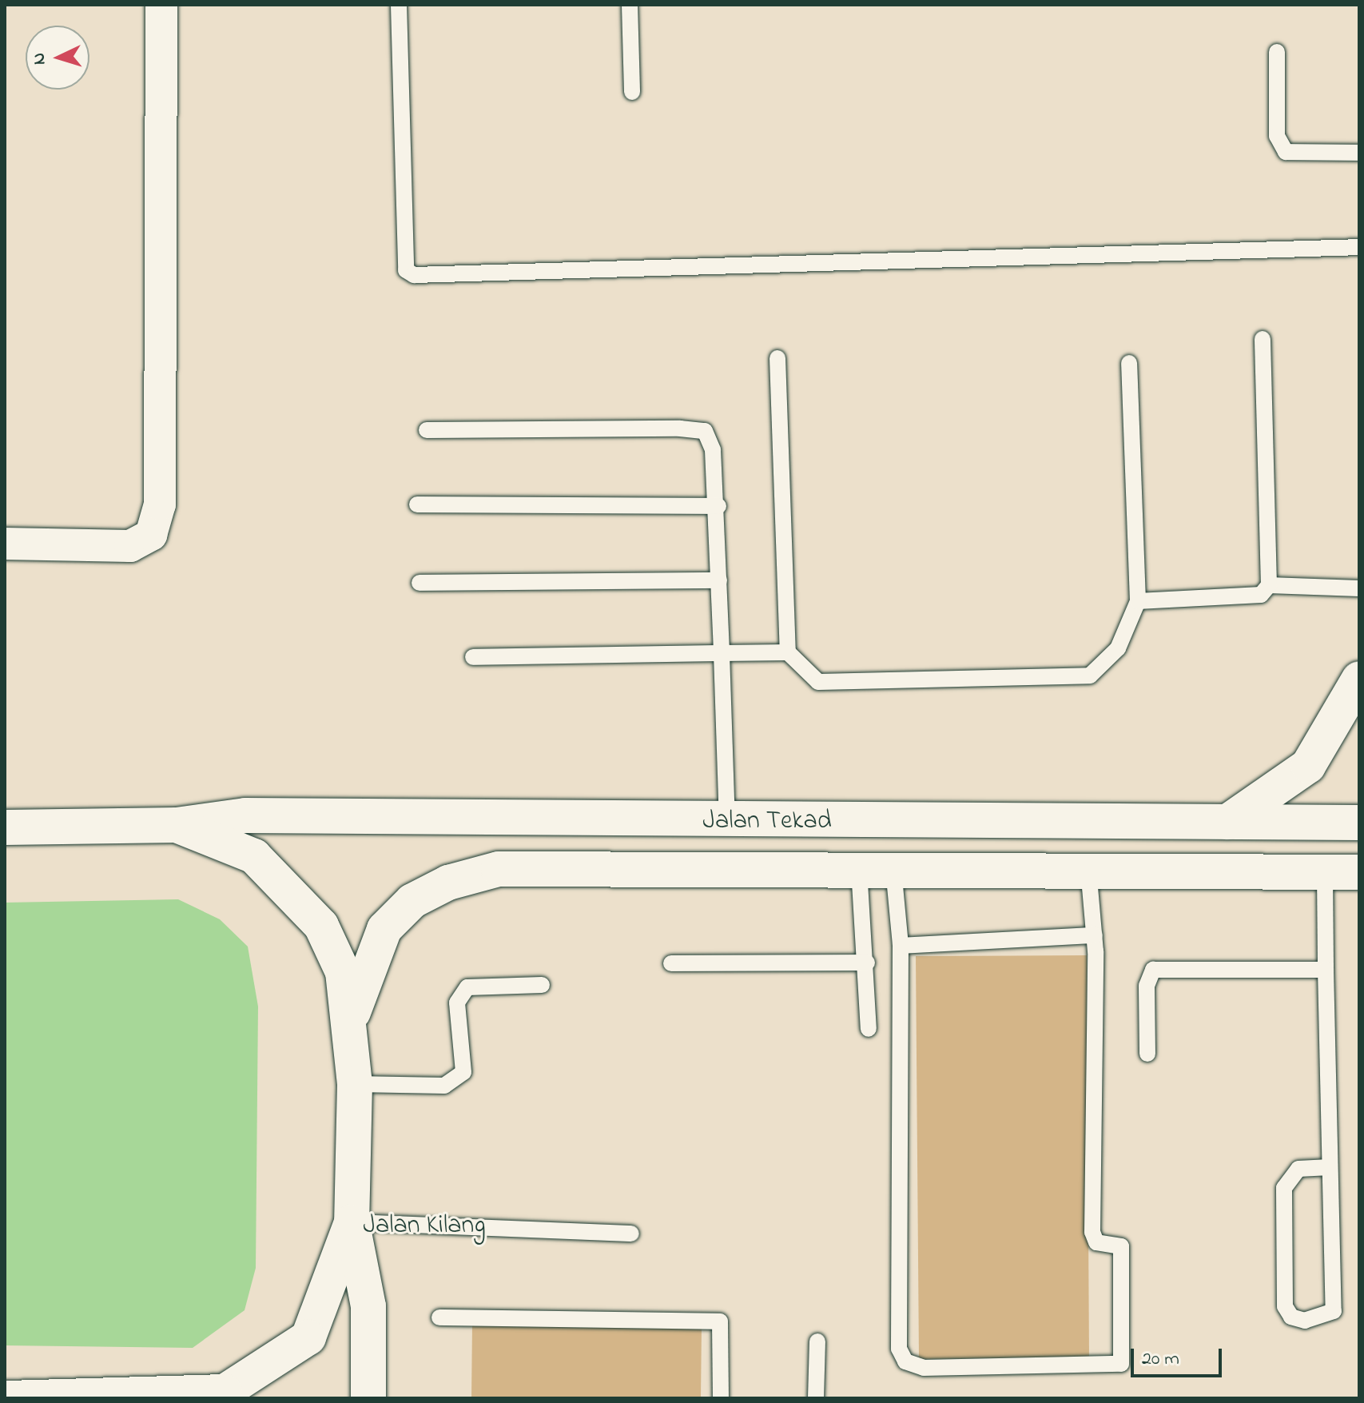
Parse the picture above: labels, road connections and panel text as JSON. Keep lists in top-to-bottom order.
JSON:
{
  "streets": {
    "street": ["Jalan Tekad", "Jalan Kilang"]
  },
  "scale_bar": "20 m",
  "north": "left"
}
